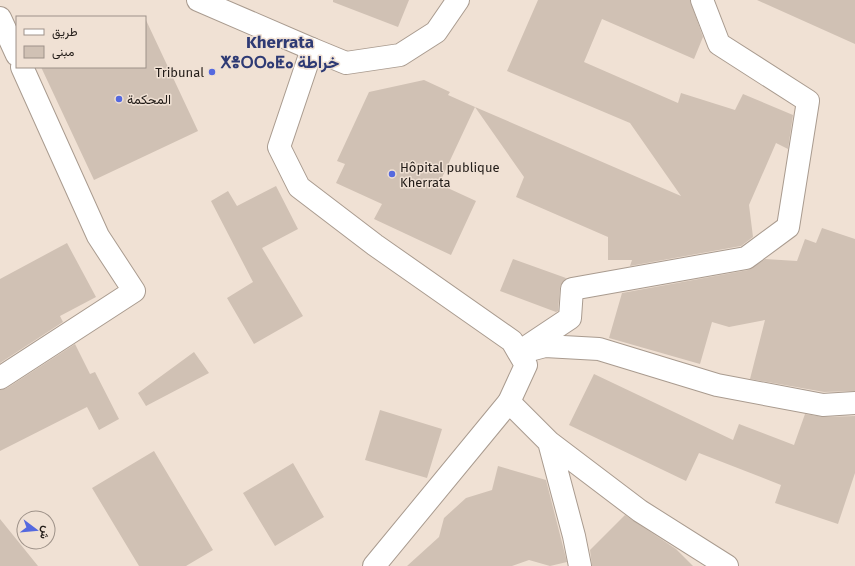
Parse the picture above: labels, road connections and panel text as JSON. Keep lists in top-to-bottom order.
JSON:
{
  "districts": ["Kherrata ⵅⴻⵔⵔⴰⵟⴰ خراطة"],
  "places": ["Tribunal", "المحكمة", "Hôpital publique Kherrata"],
  "legend": ["طريق", "مبنى"],
  "north": "right"
}
